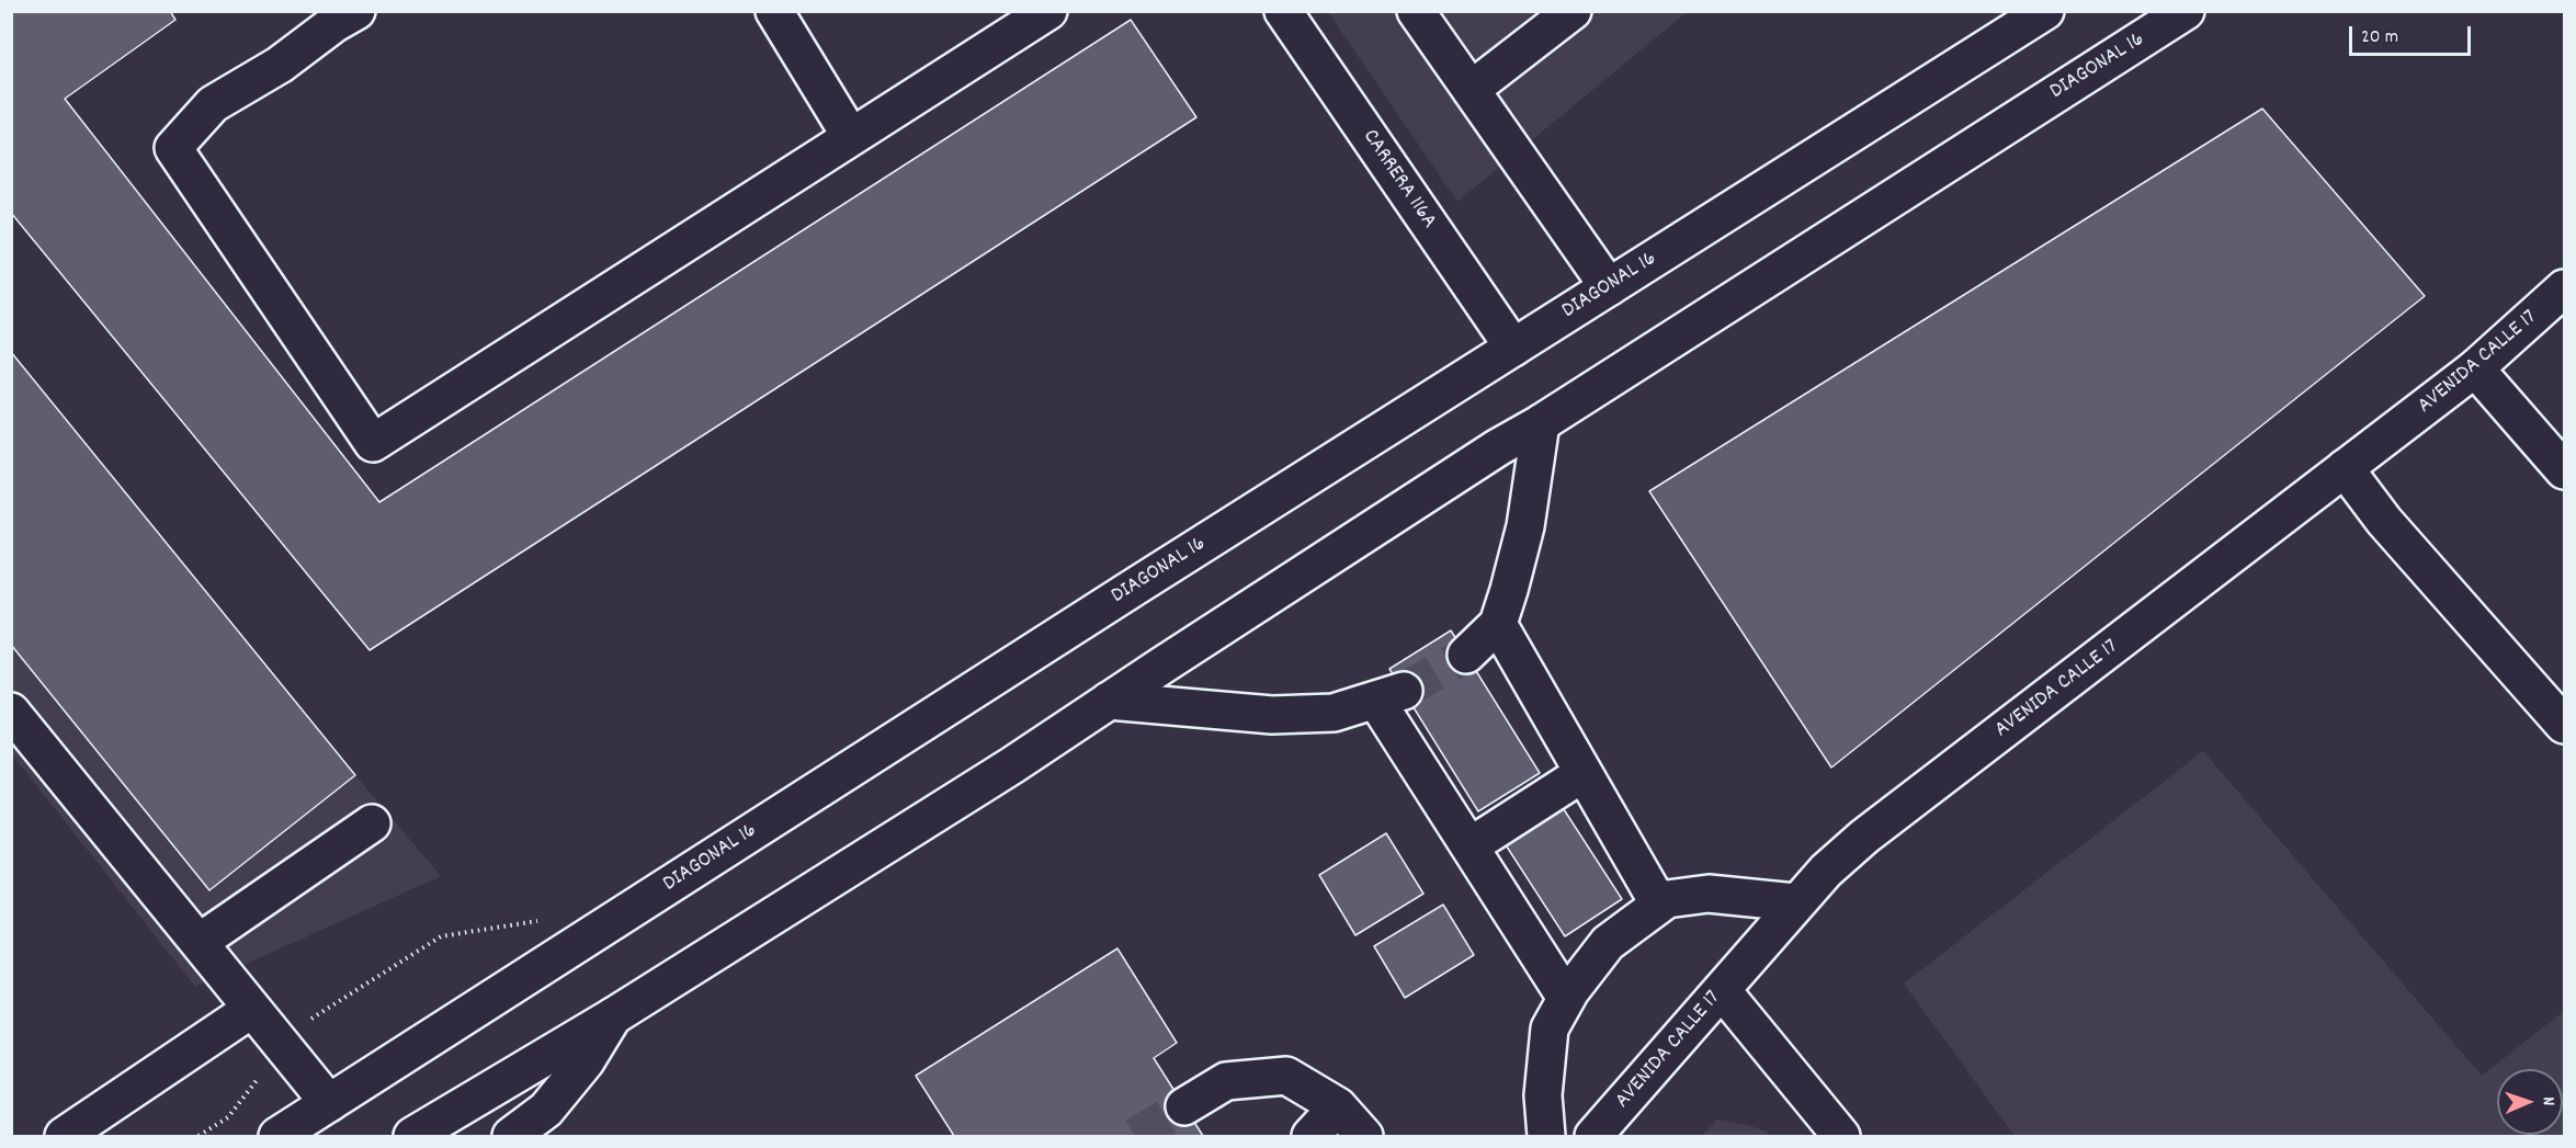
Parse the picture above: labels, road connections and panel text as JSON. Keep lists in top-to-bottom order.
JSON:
{
  "streets": {
    "main road": ["DIAGONAL 16", "CARRERA 116A", "AVENIDA CALLE 17"]
  },
  "crossings": [
    ["DIAGONAL 16", "CARRERA 116A"]
  ],
  "scale_bar": "20 m",
  "north": "right"
}
